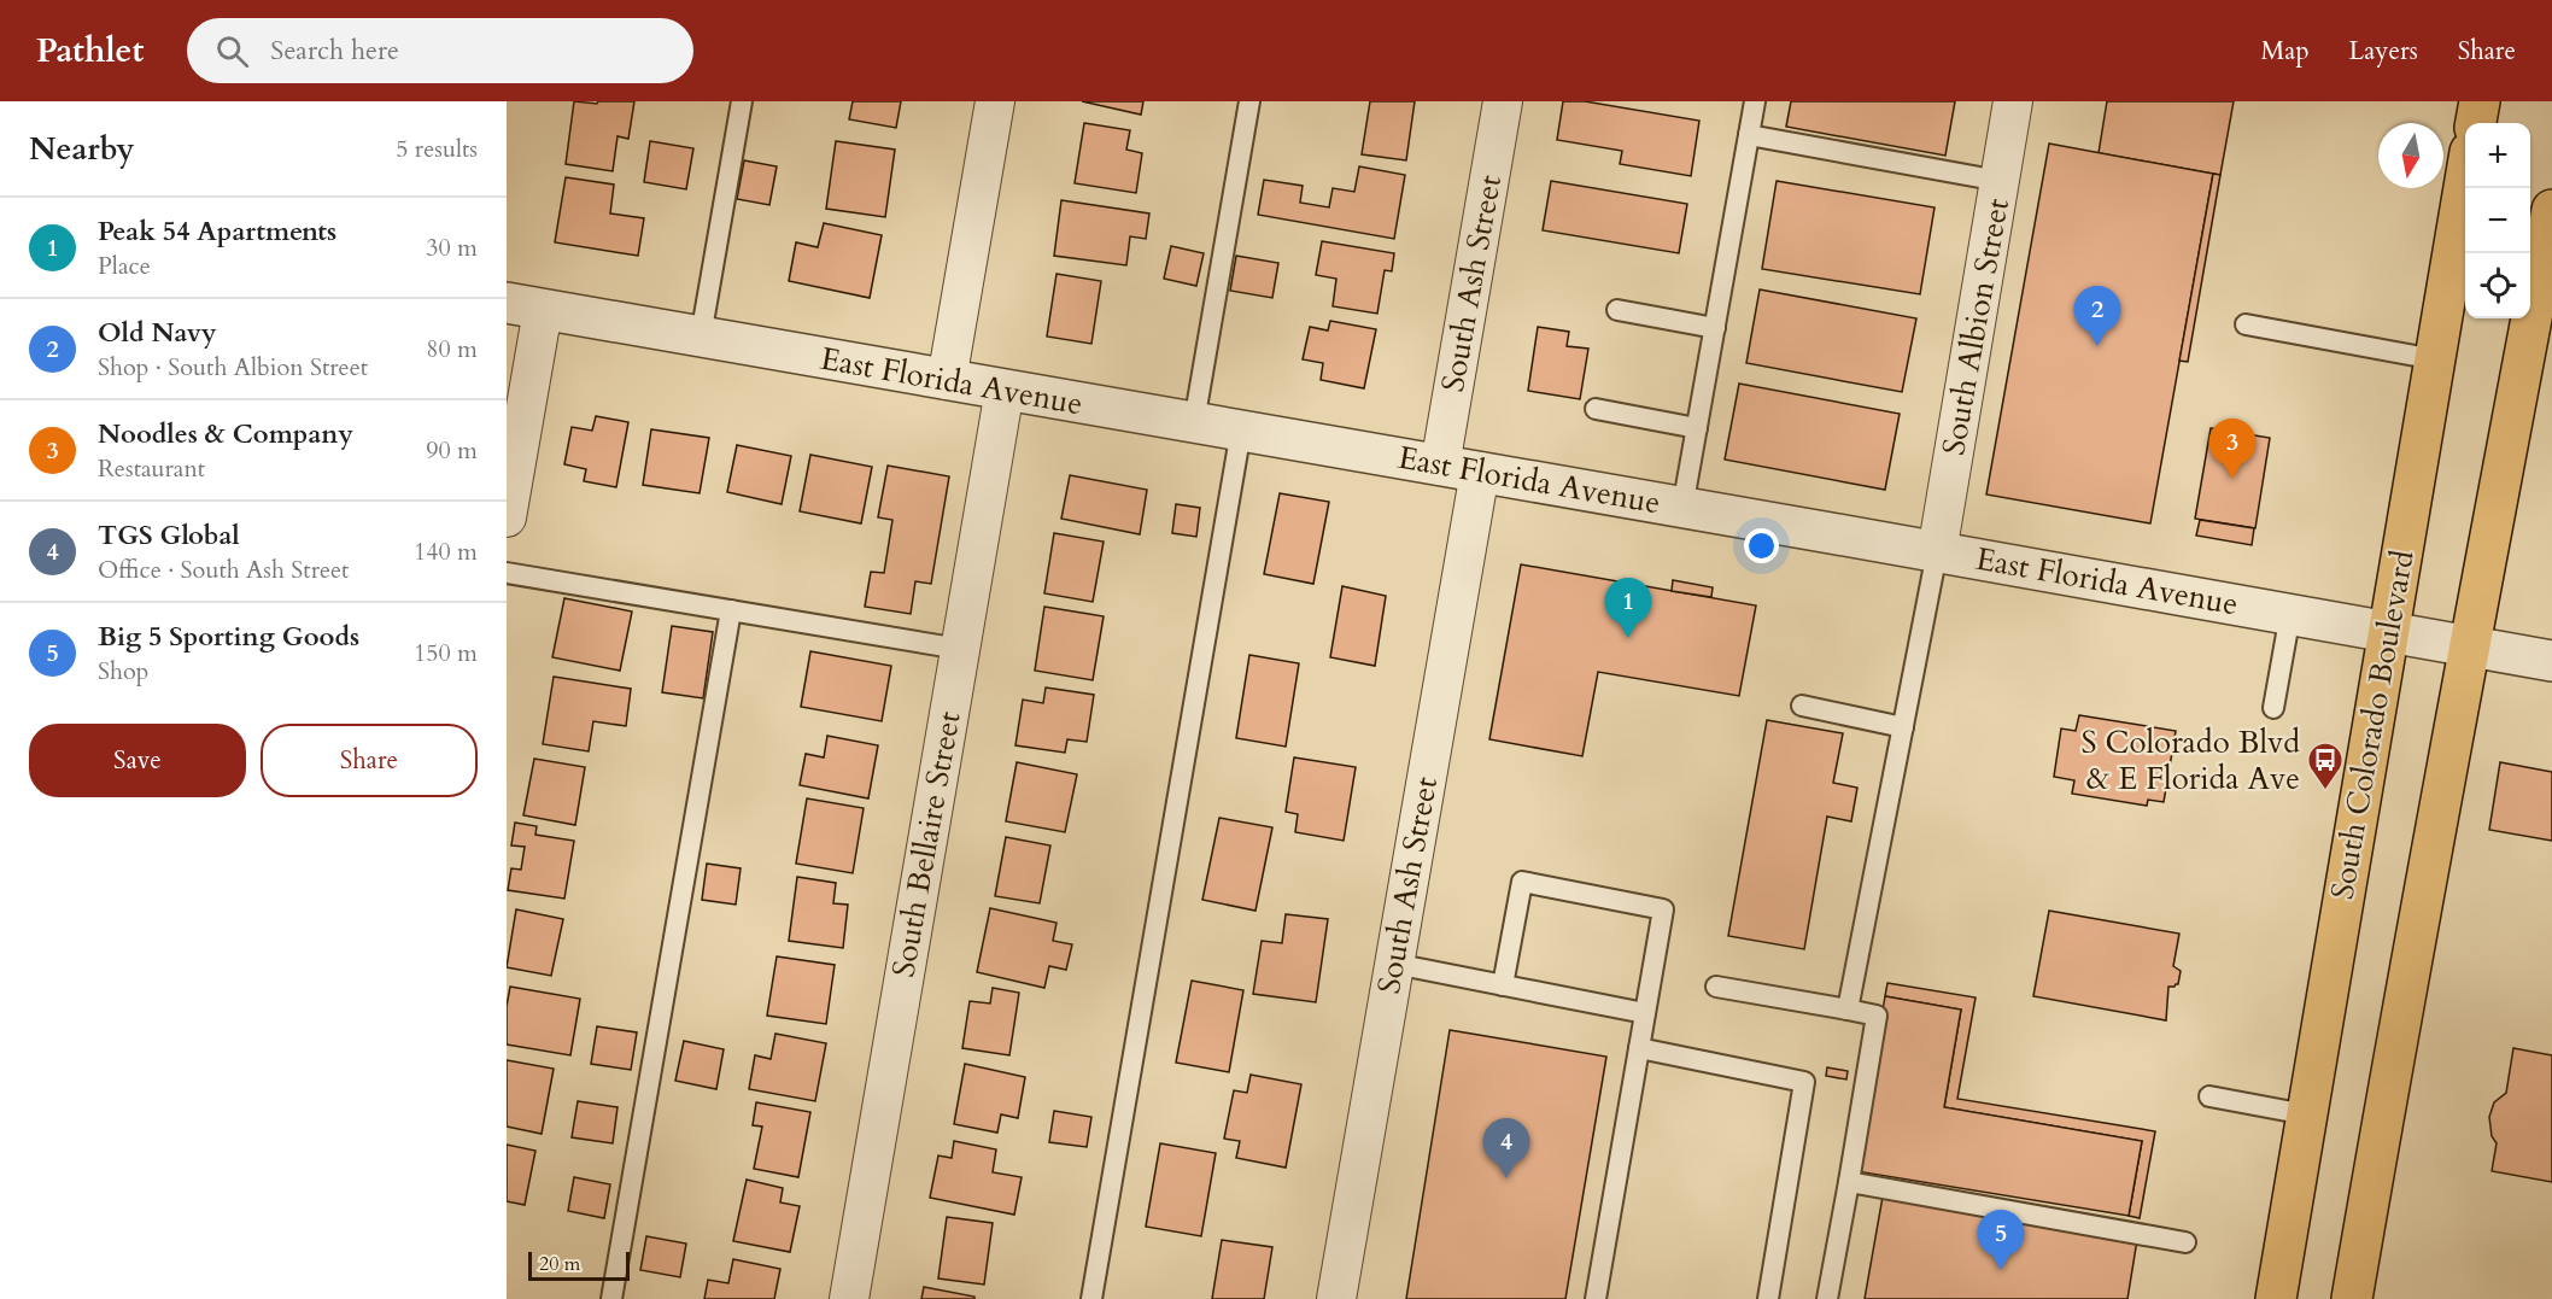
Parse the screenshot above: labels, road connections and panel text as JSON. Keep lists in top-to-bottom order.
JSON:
{
  "streets": {
    "main road": ["South Colorado Boulevard"],
    "street": [
      "South Ash Street",
      "South Albion Street",
      "East Florida Avenue",
      "South Bellaire Street"
    ]
  },
  "crossings": [
    ["South Ash Street", "East Florida Avenue"],
    ["South Albion Street", "East Florida Avenue"],
    ["East Florida Avenue", "South Colorado Boulevard"],
    ["East Florida Avenue", "South Bellaire Street"]
  ],
  "places": {
    "bus stop": ["S Colorado Blvd & E Florida Ave"]
  },
  "scale_bar": "20 m",
  "north": "bottom",
  "page": {
    "header": "Pathlet",
    "search": "Search here",
    "nav": ["Map", "Layers", "Share"],
    "heading": ["Nearby", "5 results"],
    "map_buttons": ["+", "−"],
    "list": [
      {
        "mark": "1",
        "name": "Peak 54 Apartments",
        "note": "Place",
        "value": "30 m"
      },
      {
        "mark": "2",
        "name": "Old Navy",
        "note": "Shop · South Albion Street",
        "value": "80 m"
      },
      {
        "mark": "3",
        "name": "Noodles & Company",
        "note": "Restaurant",
        "value": "90 m"
      },
      {
        "mark": "4",
        "name": "TGS Global",
        "note": "Office · South Ash Street",
        "value": "140 m"
      },
      {
        "mark": "5",
        "name": "Big 5 Sporting Goods",
        "note": "Shop",
        "value": "150 m"
      }
    ],
    "pins": [
      "2",
      "3",
      "1",
      "4",
      "5"
    ],
    "buttons": ["Save", "Share"],
    "scale": "20 m"
  }
}
